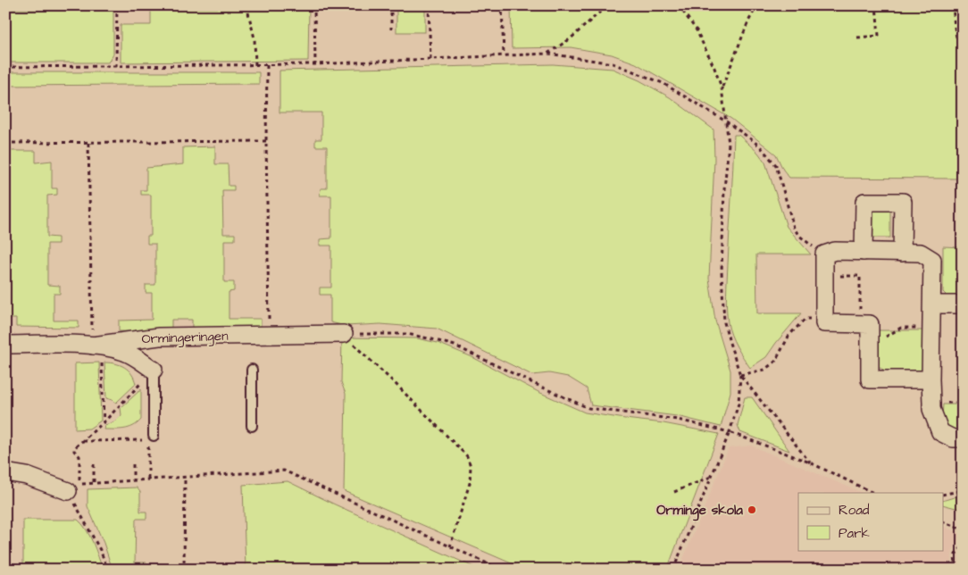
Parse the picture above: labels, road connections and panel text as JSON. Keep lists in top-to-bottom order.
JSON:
{
  "streets": {
    "street": ["Ormingeringen"]
  },
  "places": ["Orminge skola"],
  "legend": ["Road", "Park"]
}
